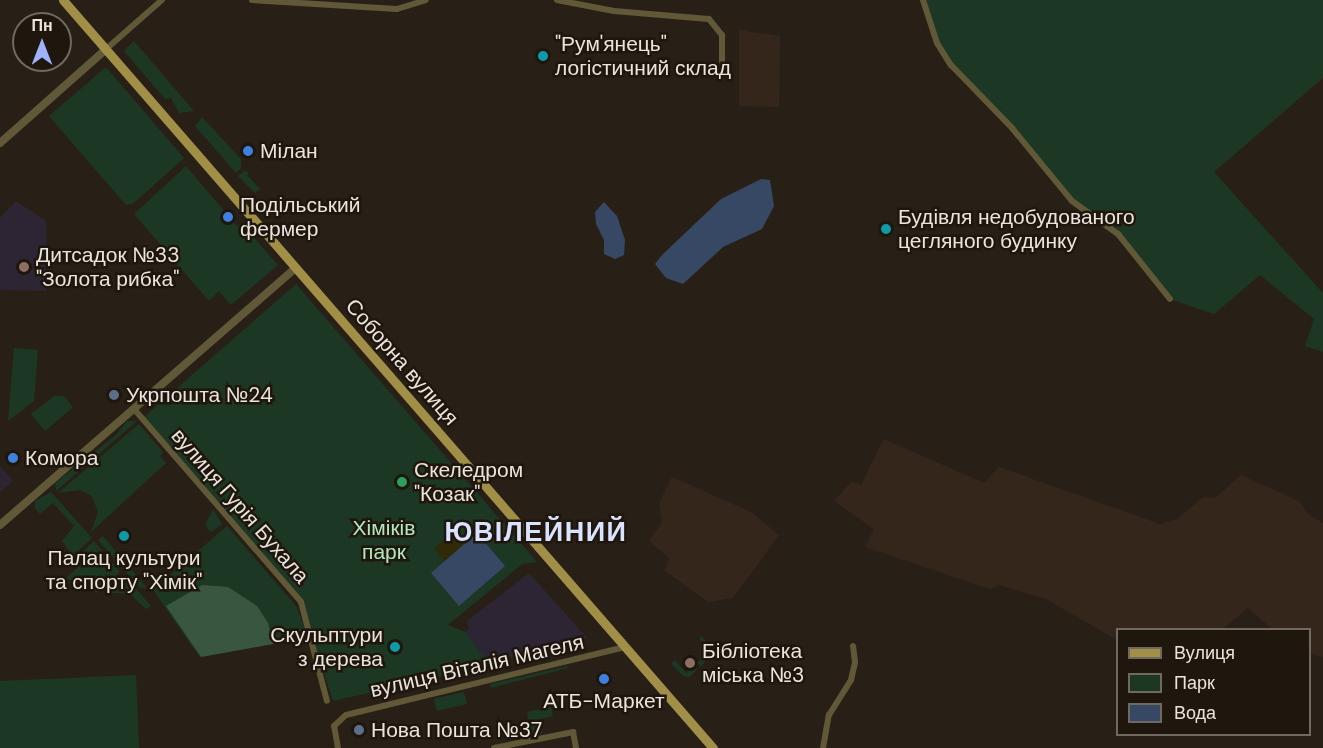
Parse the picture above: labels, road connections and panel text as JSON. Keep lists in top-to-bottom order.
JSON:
{
  "streets": {
    "main road": ["Соборна вулиця"],
    "street": ["вулиця Гурія Бухала", "вулиця Віталія Магеля"]
  },
  "crossings": [
    ["Соборна вулиця", "вулиця Віталія Магеля"]
  ],
  "districts": ["ЮВІЛЕЙНИЙ"],
  "parks": ["Хіміків парк"],
  "places": [
    "\"Рум'янець\" логістичний склад",
    "Мілан",
    "Подільський фермер",
    "Будівля недобудованого цегляного будинку",
    "Дитсадок №33 \"Золота рибка\"",
    "Укрпошта №24",
    "Комора",
    "Скеледром \"Козак\"",
    "Палац культури та спорту \"Хімік\"",
    "Скульптури з дерева",
    "Бібліотека міська №3",
    "АТБ-Маркет",
    "Нова Пошта №37"
  ],
  "legend": ["Вулиця", "Парк", "Вода"],
  "north": "top"
}
